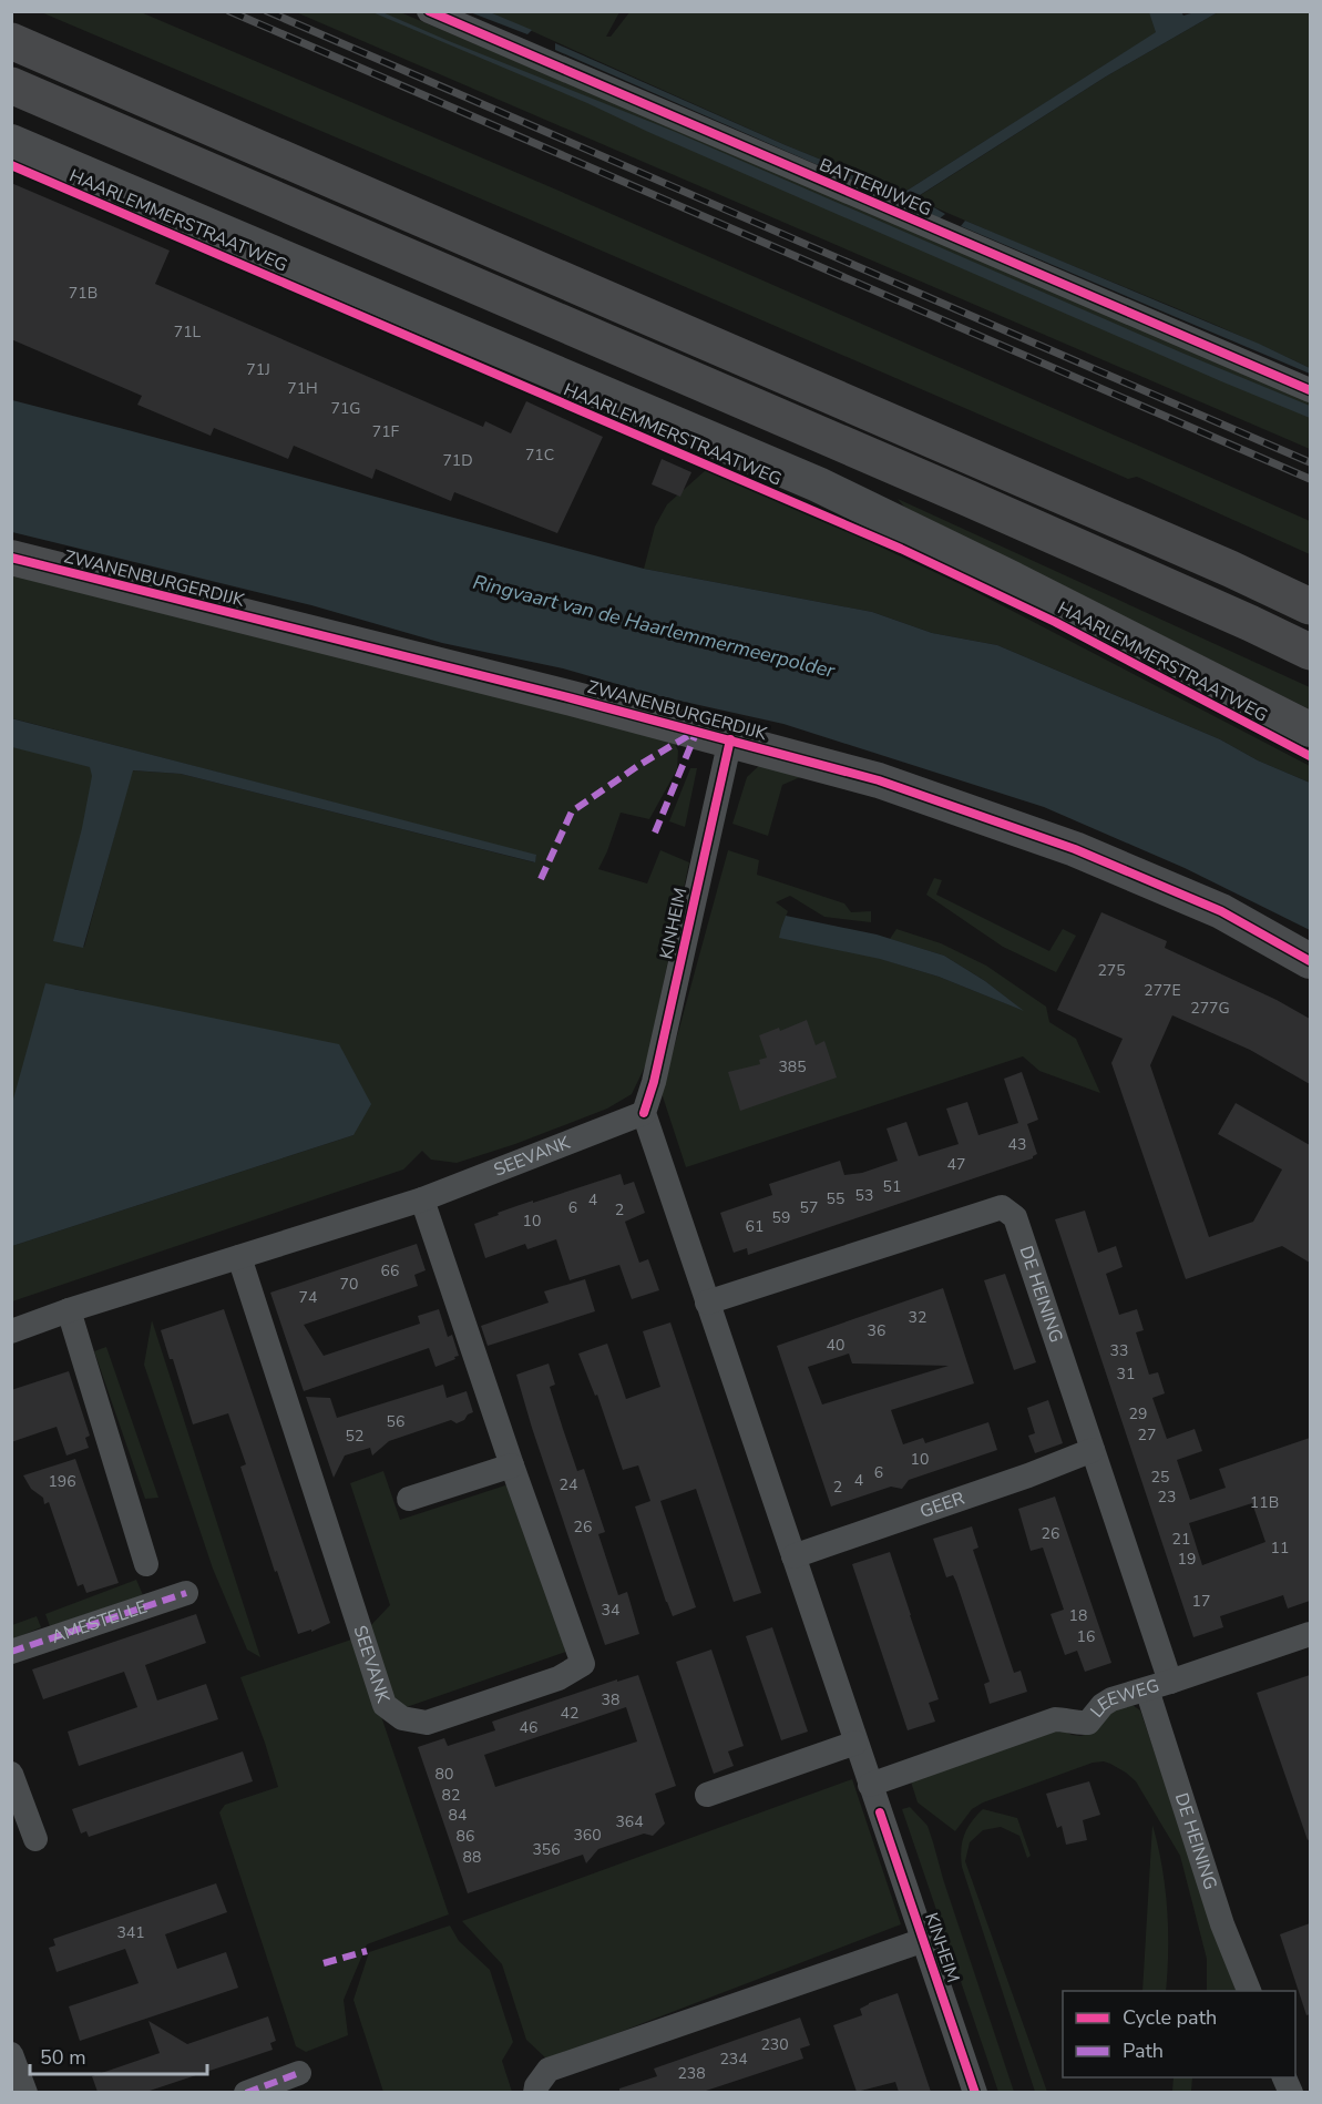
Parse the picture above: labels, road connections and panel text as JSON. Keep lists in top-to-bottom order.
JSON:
{
  "streets": {
    "main road": ["HAARLEMMERSTRAATWEG", "ZWANENBURGERDIJK"],
    "street": [
      "BATTERIJWEG",
      "KINHEIM",
      "SEEVANK",
      "DE HEINING",
      "GEER",
      "AMESTELLE",
      "LEEWEG"
    ]
  },
  "crossings": [
    ["ZWANENBURGERDIJK", "KINHEIM"],
    ["KINHEIM", "SEEVANK"],
    ["KINHEIM", "DE HEINING"],
    ["KINHEIM", "GEER"],
    ["KINHEIM", "LEEWEG"],
    ["DE HEINING", "GEER"],
    ["DE HEINING", "LEEWEG"]
  ],
  "water": ["Ringvaart van de Haarlemmermeerpolder"],
  "house_numbers": [
    "71B",
    "71L",
    "71J",
    "71H",
    "71G",
    "71F",
    "71C",
    "71D",
    "275",
    "277E",
    "277G",
    "385",
    "43",
    "47",
    "51",
    "53",
    "55",
    "4",
    "6",
    "57",
    "2",
    "59",
    "10",
    "61",
    "66",
    "70",
    "74",
    "32",
    "36",
    "40",
    "33",
    "31",
    "29",
    "56",
    "27",
    "52",
    "10",
    "6",
    "25",
    "4",
    "196",
    "24",
    "2",
    "23",
    "11B",
    "26",
    "26",
    "21",
    "11",
    "19",
    "17",
    "34",
    "18",
    "16",
    "38",
    "42",
    "46",
    "80",
    "82",
    "84",
    "364",
    "360",
    "86",
    "356",
    "88",
    "341",
    "230",
    "234",
    "238"
  ],
  "legend": ["Cycle path", "Path"],
  "scale_bar": "50 m"
}
